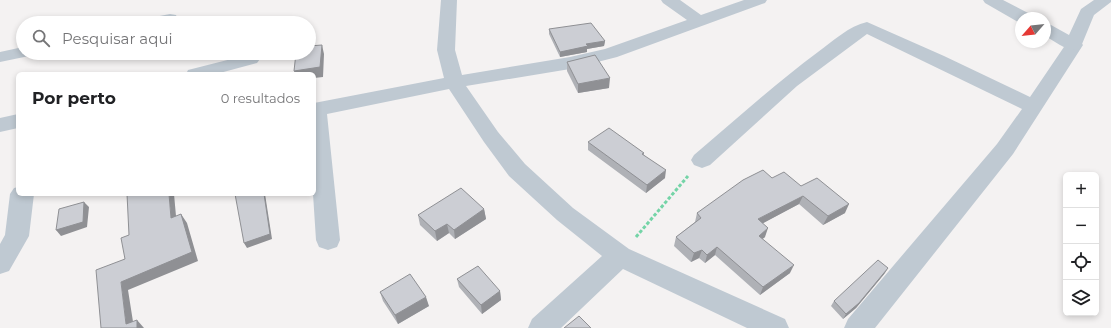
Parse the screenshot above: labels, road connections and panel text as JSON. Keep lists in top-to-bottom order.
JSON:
{
  "north": "bottom left",
  "page": {
    "search": "Pesquisar aqui",
    "heading": ["Por perto", "0 resultados"],
    "map_buttons": ["+", "−"]
  }
}
